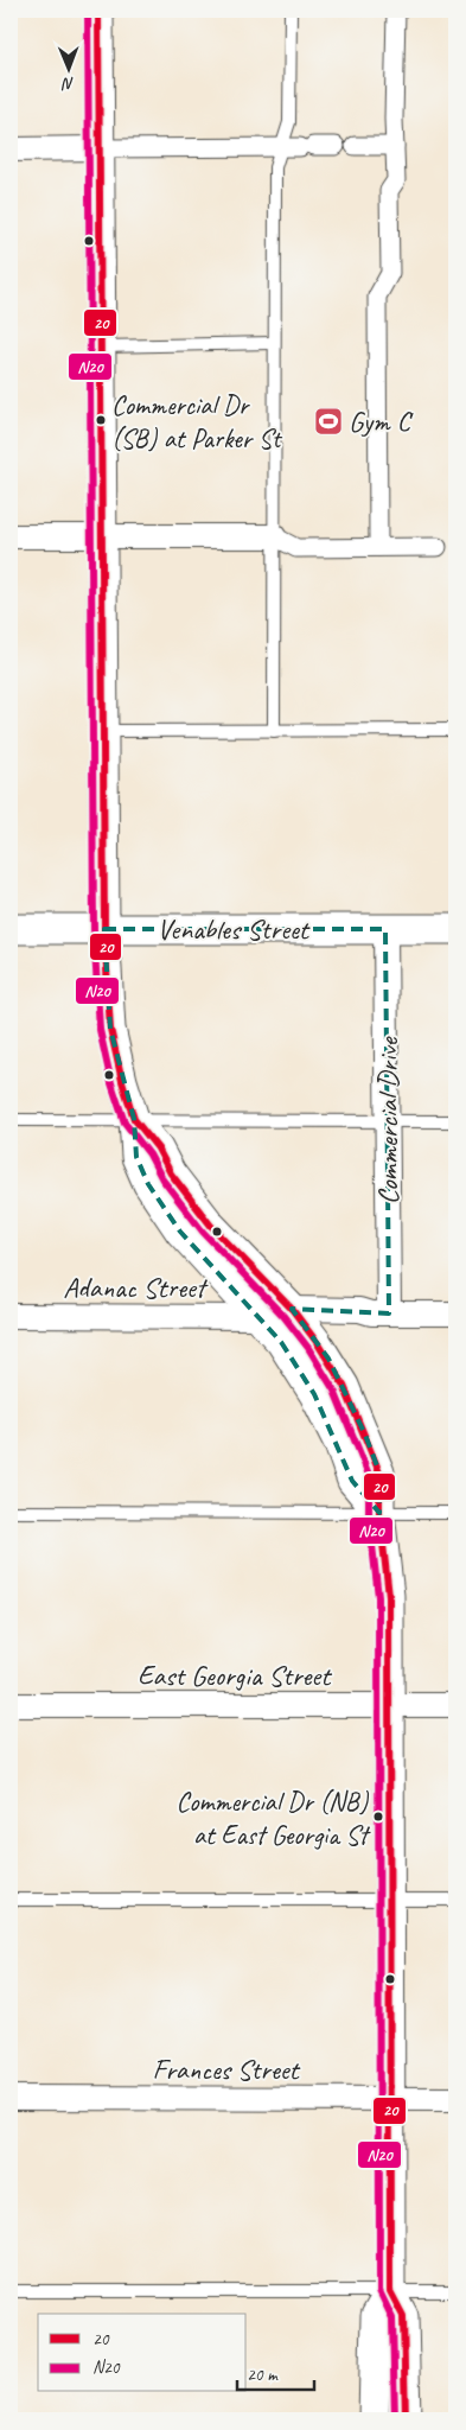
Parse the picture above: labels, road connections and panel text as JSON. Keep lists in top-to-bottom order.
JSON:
{
  "streets": {
    "street": [
      "Venables Street",
      "Commercial Drive",
      "Adanac Street",
      "East Georgia Street",
      "Frances Street"
    ]
  },
  "crossings": [
    ["Venables Street", "Commercial Drive"]
  ],
  "places": {
    "other": ["Commercial Dr (SB) at Parker St", "Commercial Dr (NB) at East Georgia St"],
    "sports": ["Gym C"]
  },
  "lines": ["transit line 20", "transit line N20"],
  "legend": ["20", "N20"],
  "scale_bar": "20 m",
  "north": "bottom"
}
